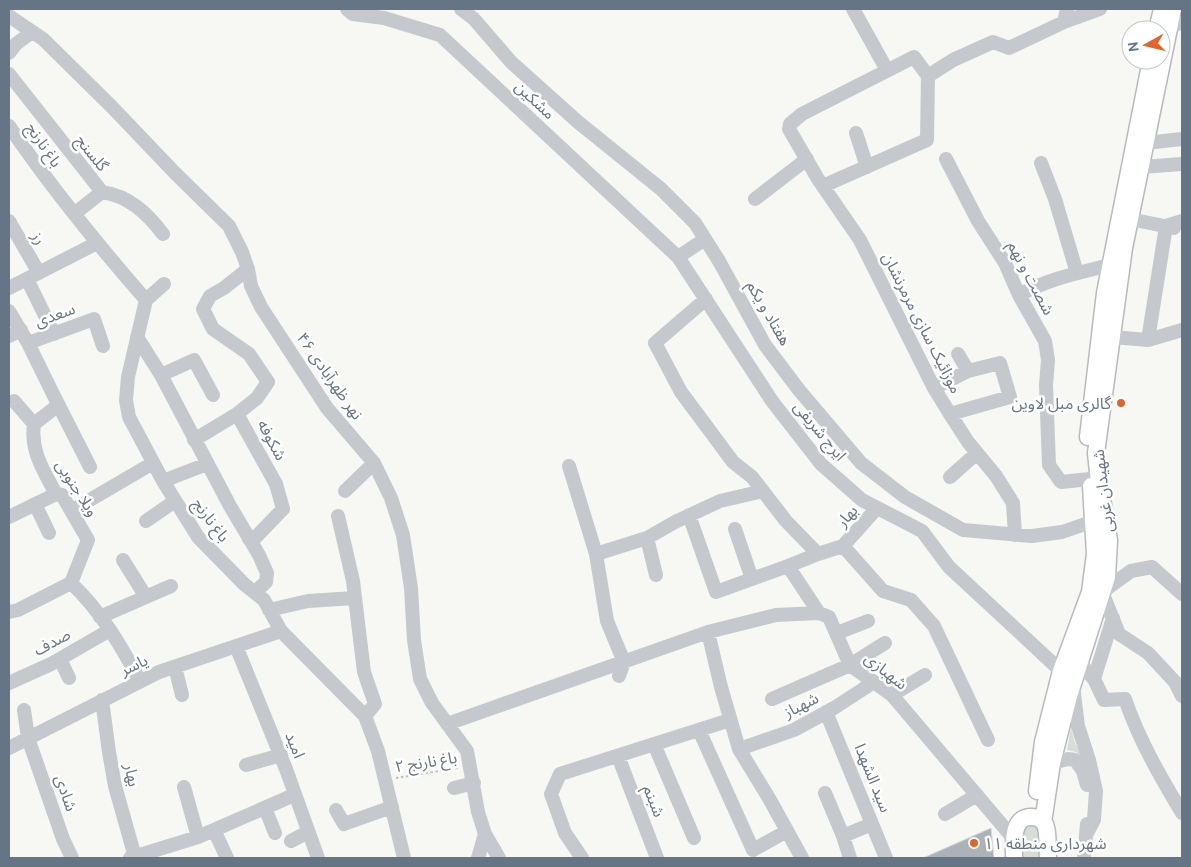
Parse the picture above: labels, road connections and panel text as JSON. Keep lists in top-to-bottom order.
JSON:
{
  "streets": {
    "main road": ["شهیدان غربی"],
    "street": [
      "مشکین",
      "باغ نارنج",
      "گلسنج",
      "رز",
      "شصت و نهم",
      "هفتاد و یکم",
      "سعدی",
      "موزائیک سازی مرمرنشان",
      "نهر ظهرآبادی ۴۶",
      "ایرج شریفی",
      "شکوفه",
      "ویلا جنوبی",
      "بهار",
      "صدف",
      "یاسر",
      "شهبازی",
      "شهباز",
      "امید",
      "سید الشهدا",
      "شادی",
      "شبنم"
    ],
    "path": ["باغ نارنج ۲"]
  },
  "crossings": [
    ["مشکین", "ایرج شریفی"],
    ["باغ نارنج", "یاسر"],
    ["باغ نارنج", "باغ نارنج ۲"],
    ["رز", "سعدی"],
    ["شصت و نهم", "شهیدان غربی"],
    ["هفتاد و یکم", "موزائیک سازی مرمرنشان"],
    ["هفتاد و یکم", "شهیدان غربی"],
    ["نهر ظهرآبادی ۴۶", "شکوفه"],
    ["نهر ظهرآبادی ۴۶", "باغ نارنج ۲"],
    ["ایرج شریفی", "شهیدان غربی"],
    ["ایرج شریفی", "بهار"],
    ["بهار", "یاسر"],
    ["یاسر", "امید"],
    ["یاسر", "شادی"],
    ["شهبازی", "شهباز"],
    ["شهباز", "سید الشهدا"]
  ],
  "places": ["گالری مبل لاوین", "شهرداری منطقه ۱۱"],
  "north": "left"
}
